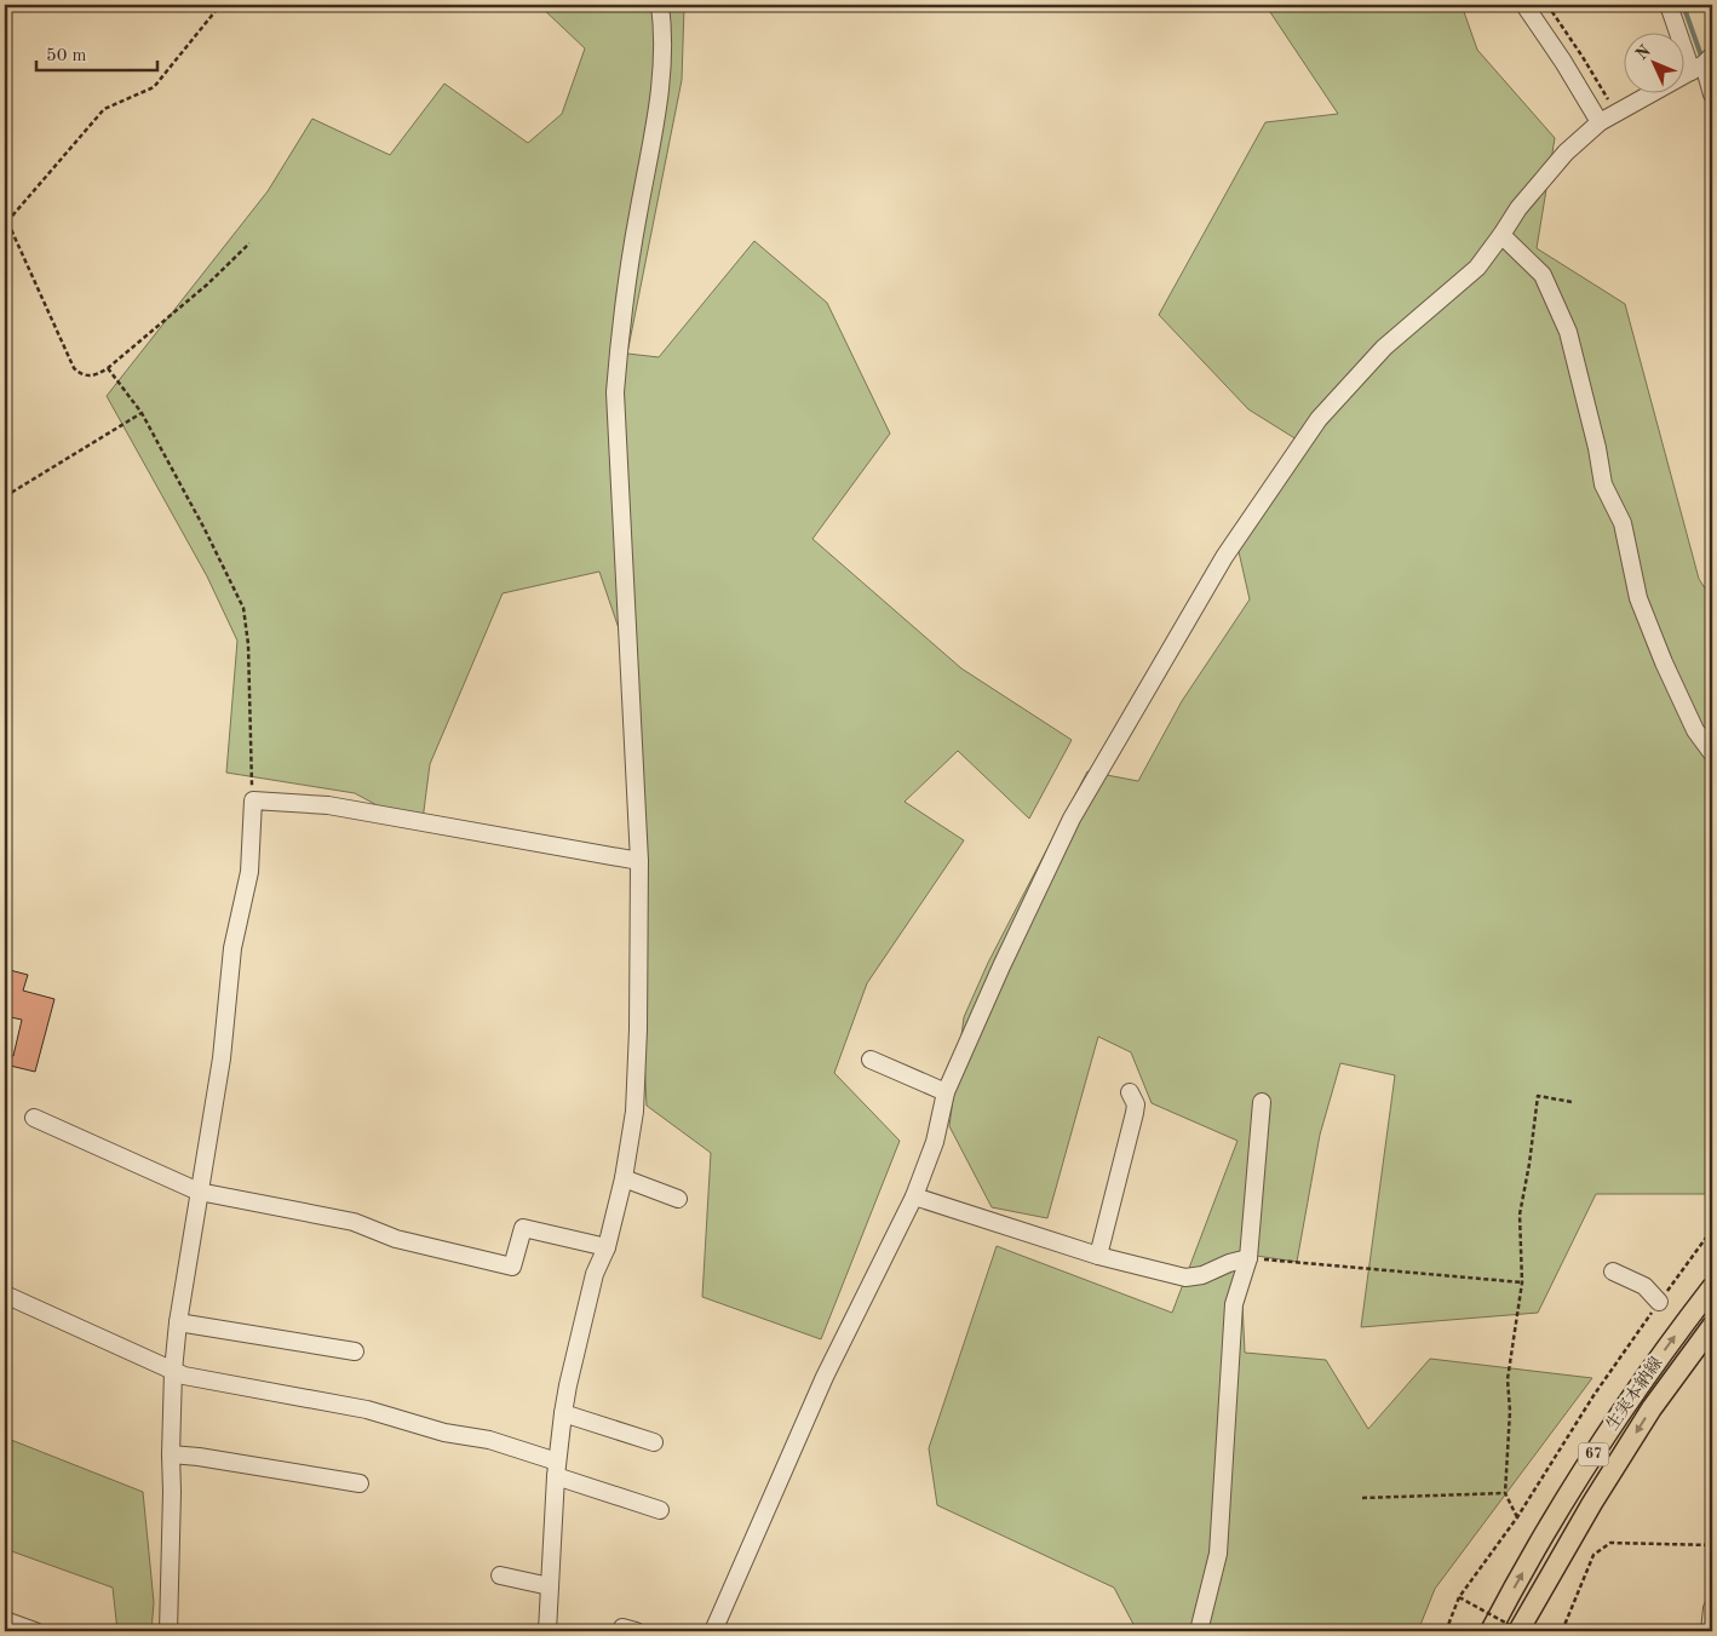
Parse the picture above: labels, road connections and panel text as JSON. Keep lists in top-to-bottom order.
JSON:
{
  "streets": {
    "main road": ["生実本納線", "67"]
  },
  "scale_bar": "50 m",
  "north": "top left"
}
